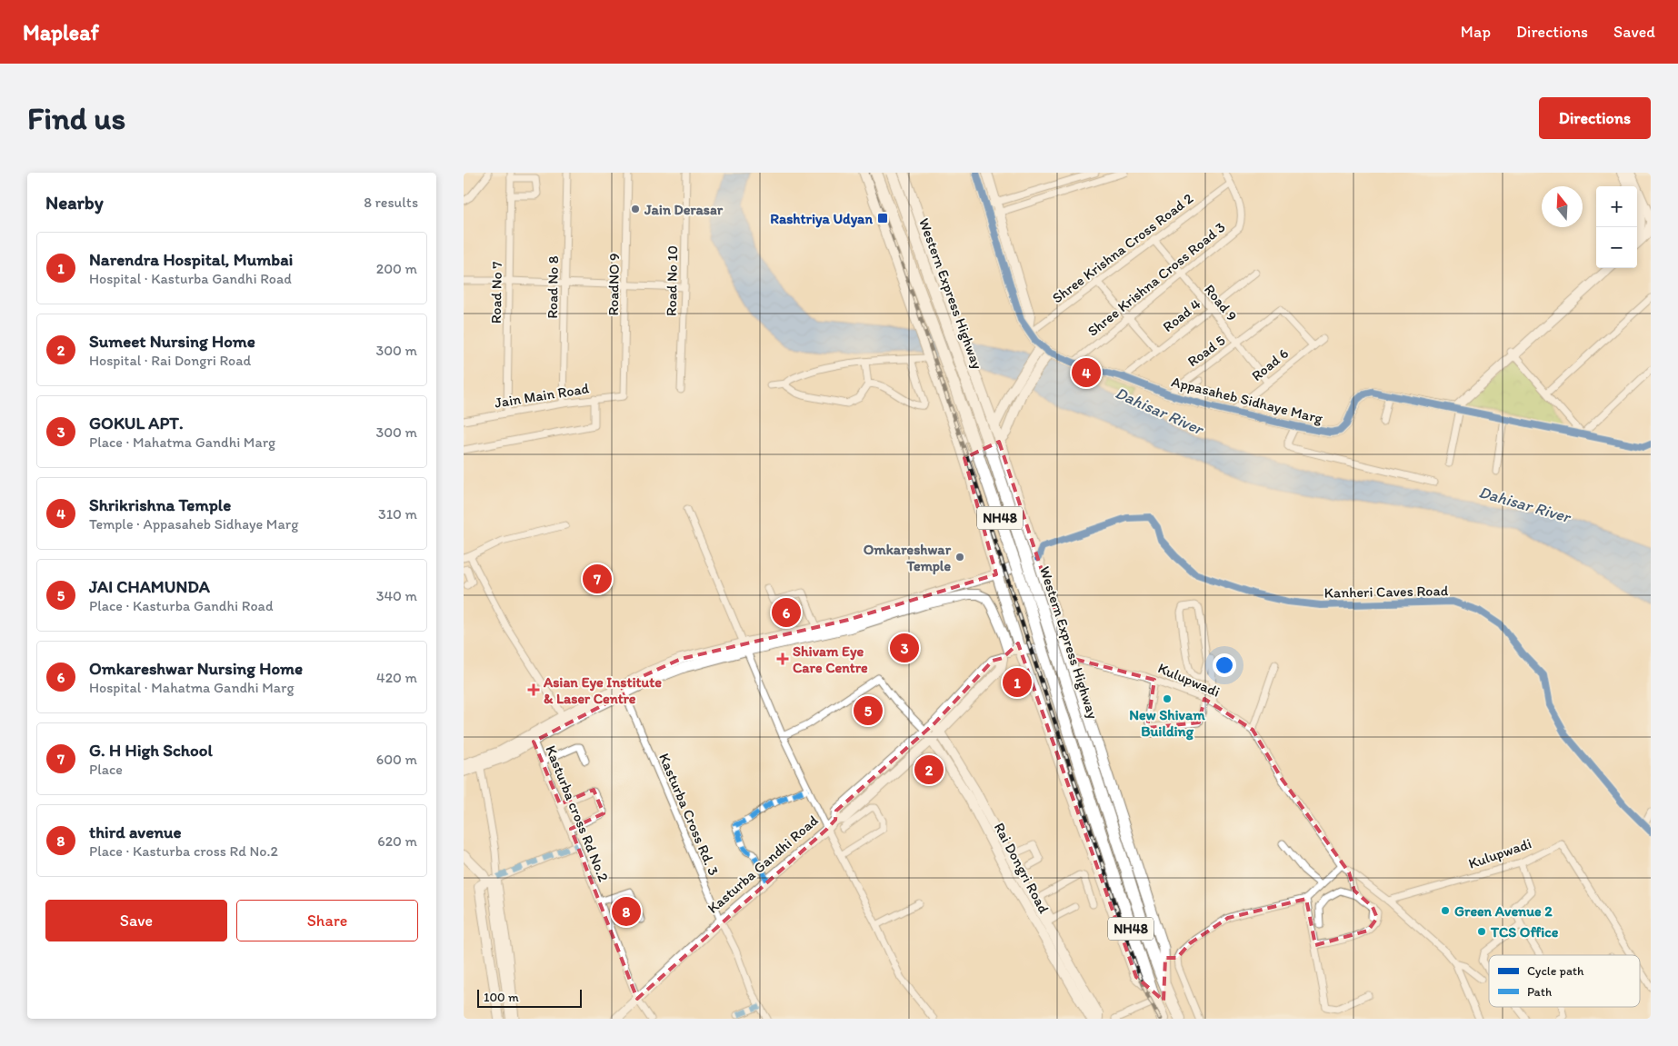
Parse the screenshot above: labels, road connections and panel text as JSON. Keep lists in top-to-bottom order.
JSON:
{
  "streets": {
    "highway": ["Western Express Highway", "NH48"],
    "street": [
      "Shree Krishna Cross Road 2",
      "Shree Krishna Cross Road 3",
      "Road No 10",
      "RoadNO 9",
      "Road No 8",
      "Road No 7",
      "Road 9",
      "Road 4",
      "Road 5",
      "Road 6",
      "Jain Main Road",
      "Appasaheb Sidhaye Marg",
      "Kanheri Caves Road",
      "Kulupwadi",
      "Kasturba cross Rd No.2",
      "Kasturba Cross Rd. 3",
      "Kasturba Gandhi Road",
      "Rai Dongri Road"
    ]
  },
  "crossings": [
    ["Shree Krishna Cross Road 2", "Shree Krishna Cross Road 3"],
    ["Shree Krishna Cross Road 2", "Road 9"],
    ["Shree Krishna Cross Road 2", "Appasaheb Sidhaye Marg"],
    ["Shree Krishna Cross Road 3", "Road 9"],
    ["Shree Krishna Cross Road 3", "Appasaheb Sidhaye Marg"],
    ["RoadNO 9", "Jain Main Road"],
    ["Road No 8", "Jain Main Road"],
    ["Road No 7", "Jain Main Road"],
    ["Road 9", "Road 4"],
    ["Road 9", "Road 5"],
    ["Road 9", "Road 6"],
    ["Road 4", "Appasaheb Sidhaye Marg"],
    ["Road 5", "Road 6"],
    ["Road 5", "Appasaheb Sidhaye Marg"],
    ["Road 6", "Appasaheb Sidhaye Marg"],
    ["Kulupwadi", "Kasturba Gandhi Road"],
    ["Kasturba cross Rd No.2", "Kasturba Gandhi Road"],
    ["Kasturba Cross Rd. 3", "Kasturba Gandhi Road"],
    ["Kasturba Gandhi Road", "Rai Dongri Road"]
  ],
  "water": ["Dahisar River"],
  "places": {
    "other": [
      "Jain Derasar",
      "Omkareshwar Temple",
      "New Shivam Building",
      "Green Avenue 2",
      "TCS Office"
    ],
    "transit": ["Rashtriya Udyan"],
    "health": ["Shivam Eye Care Centre", "Asian Eye Institute & Laser Centre"]
  },
  "legend": ["Cycle path", "Path"],
  "scale_bar": "100 m",
  "north": "top",
  "page": {
    "header": "Mapleaf",
    "nav": ["Map", "Directions", "Saved"],
    "buttons": [
      "Directions",
      ["Save", "Share"]
    ],
    "title": "Find us",
    "heading": ["Nearby", "8 results"],
    "map_buttons": ["+", "−"],
    "list": [
      {
        "mark": "1",
        "name": "Narendra Hospital, Mumbai",
        "note": "Hospital · Kasturba Gandhi Road",
        "value": "200 m"
      },
      {
        "mark": "2",
        "name": "Sumeet Nursing Home",
        "note": "Hospital · Rai Dongri Road",
        "value": "300 m"
      },
      {
        "mark": "3",
        "name": "GOKUL APT.",
        "note": "Place · Mahatma Gandhi Marg",
        "value": "300 m"
      },
      {
        "mark": "4",
        "name": "Shrikrishna Temple",
        "note": "Temple · Appasaheb Sidhaye Marg",
        "value": "310 m"
      },
      {
        "mark": "5",
        "name": "JAI CHAMUNDA",
        "note": "Place · Kasturba Gandhi Road",
        "value": "340 m"
      },
      {
        "mark": "6",
        "name": "Omkareshwar Nursing Home",
        "note": "Hospital · Mahatma Gandhi Marg",
        "value": "420 m"
      },
      {
        "mark": "7",
        "name": "G. H High School",
        "note": "Place",
        "value": "600 m"
      },
      {
        "mark": "8",
        "name": "third avenue",
        "note": "Place · Kasturba cross Rd No.2",
        "value": "620 m"
      }
    ],
    "pins": [
      "4",
      "7",
      "6",
      "3",
      "1",
      "5",
      "2",
      "8"
    ],
    "scale": "100 m"
  }
}
